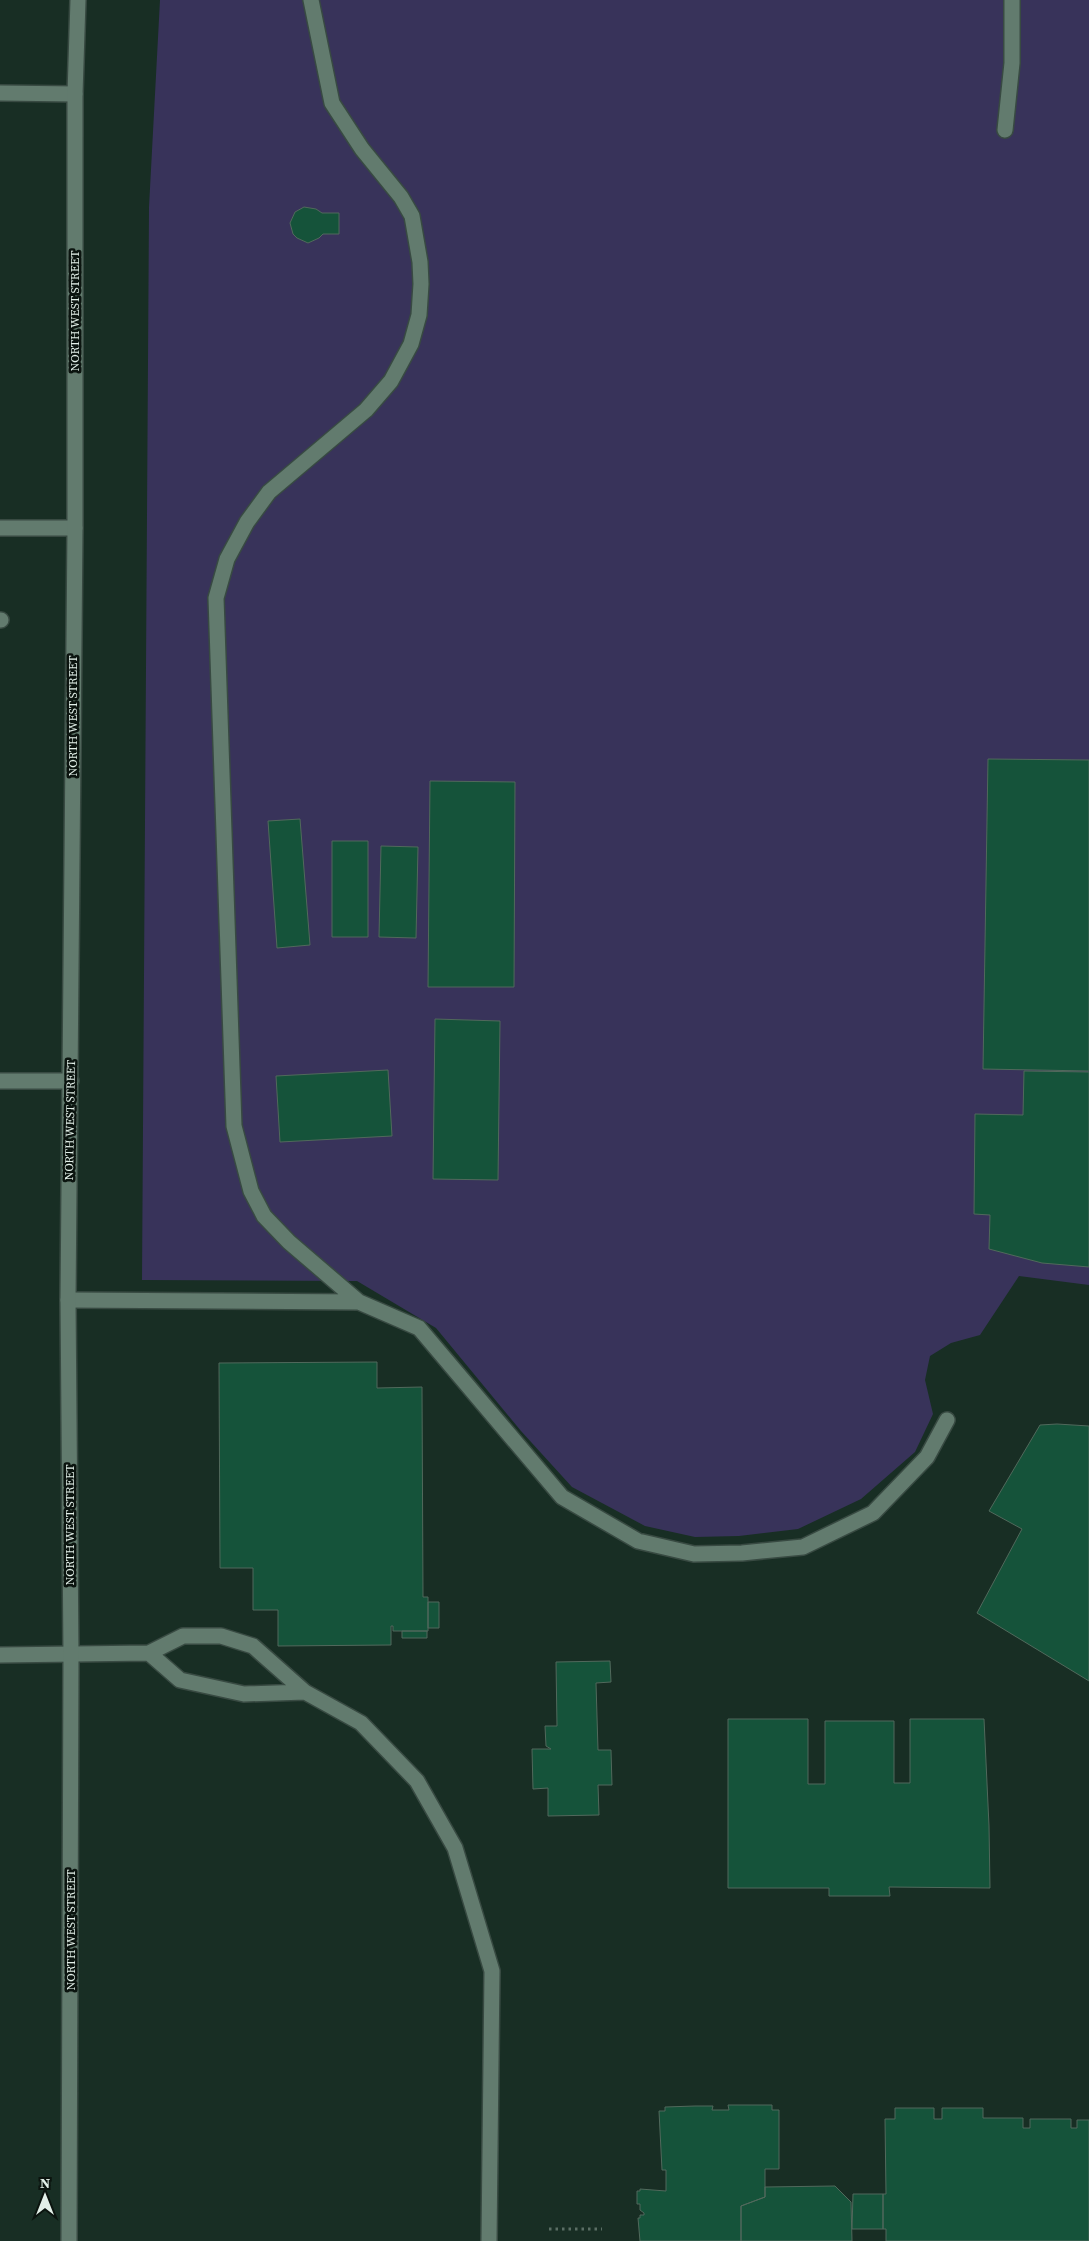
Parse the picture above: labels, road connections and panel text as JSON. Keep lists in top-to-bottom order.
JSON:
{
  "streets": {
    "street": ["NORTH WEST STREET"]
  },
  "north": "top"
}
